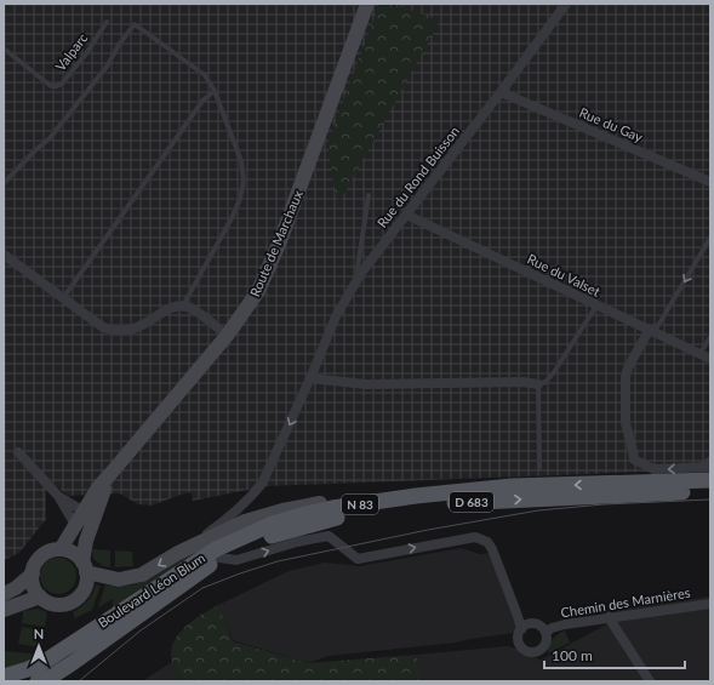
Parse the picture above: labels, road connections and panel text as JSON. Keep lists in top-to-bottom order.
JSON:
{
  "streets": {
    "main road": [
      "Route de Marchaux",
      "D 683",
      "N 83",
      "Boulevard Léon Blum"
    ],
    "street": [
      "Rue du Gay",
      "Rue du Rond Buisson",
      "Rue du Valset",
      "Chemin des Marnières"
    ],
    "lane": ["Valparc"]
  },
  "crossings": [
    ["Rue du Gay", "Rue du Rond Buisson"],
    ["Rue du Rond Buisson", "Rue du Valset"],
    ["Rue du Rond Buisson", "D 683"],
    ["Route de Marchaux", "D 683"],
    ["D 683", "Boulevard Léon Blum"]
  ],
  "scale_bar": "100 m",
  "north": "top"
}
